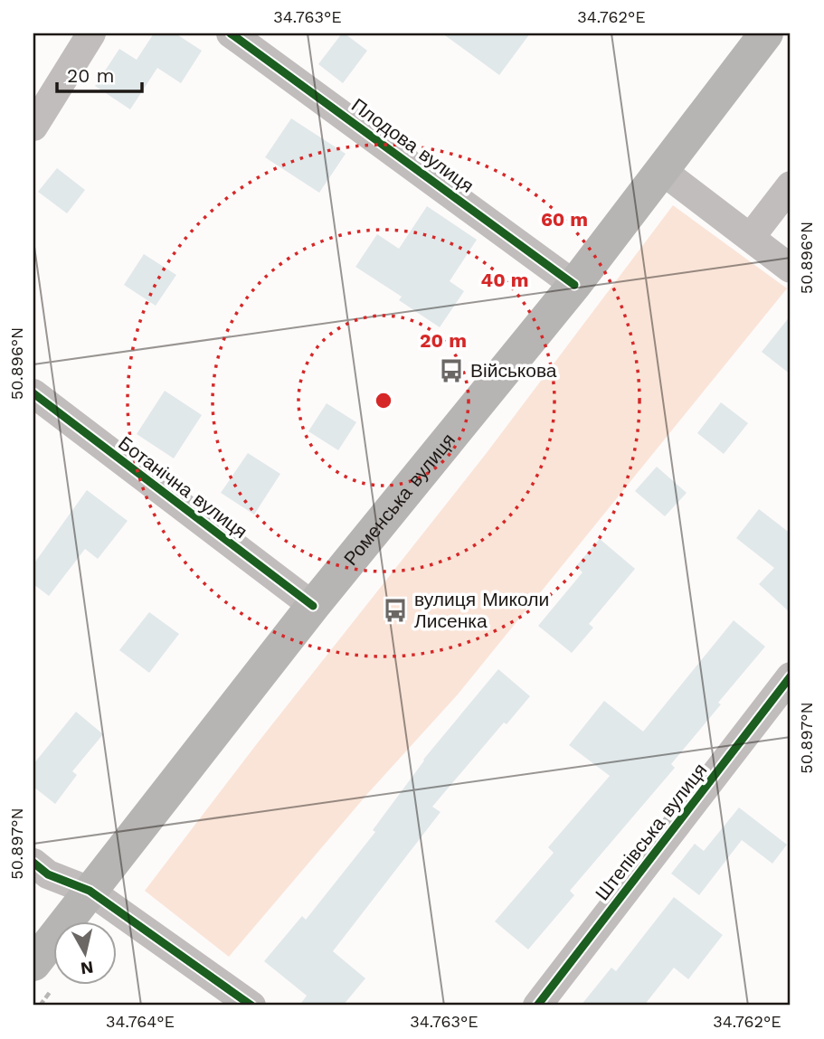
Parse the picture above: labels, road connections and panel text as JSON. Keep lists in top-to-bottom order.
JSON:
{
  "streets": {
    "main road": ["Роменська вулиця"],
    "street": ["Плодова вулиця", "Ботанічна вулиця", "Штепівська вулиця"]
  },
  "crossings": [
    ["Плодова вулиця", "Роменська вулиця"],
    ["Ботанічна вулиця", "Роменська вулиця"]
  ],
  "places": {
    "bus stop": ["Військова", "вулиця Миколи Лисенка"]
  },
  "scale_bar": "20 m",
  "north": "bottom",
  "coordinates": [
    "34.763°E",
    "34.762°E",
    "50.896°N",
    "50.897°N",
    "34.764°E"
  ],
  "rings": ["60 m", "40 m", "20 m"]
}
